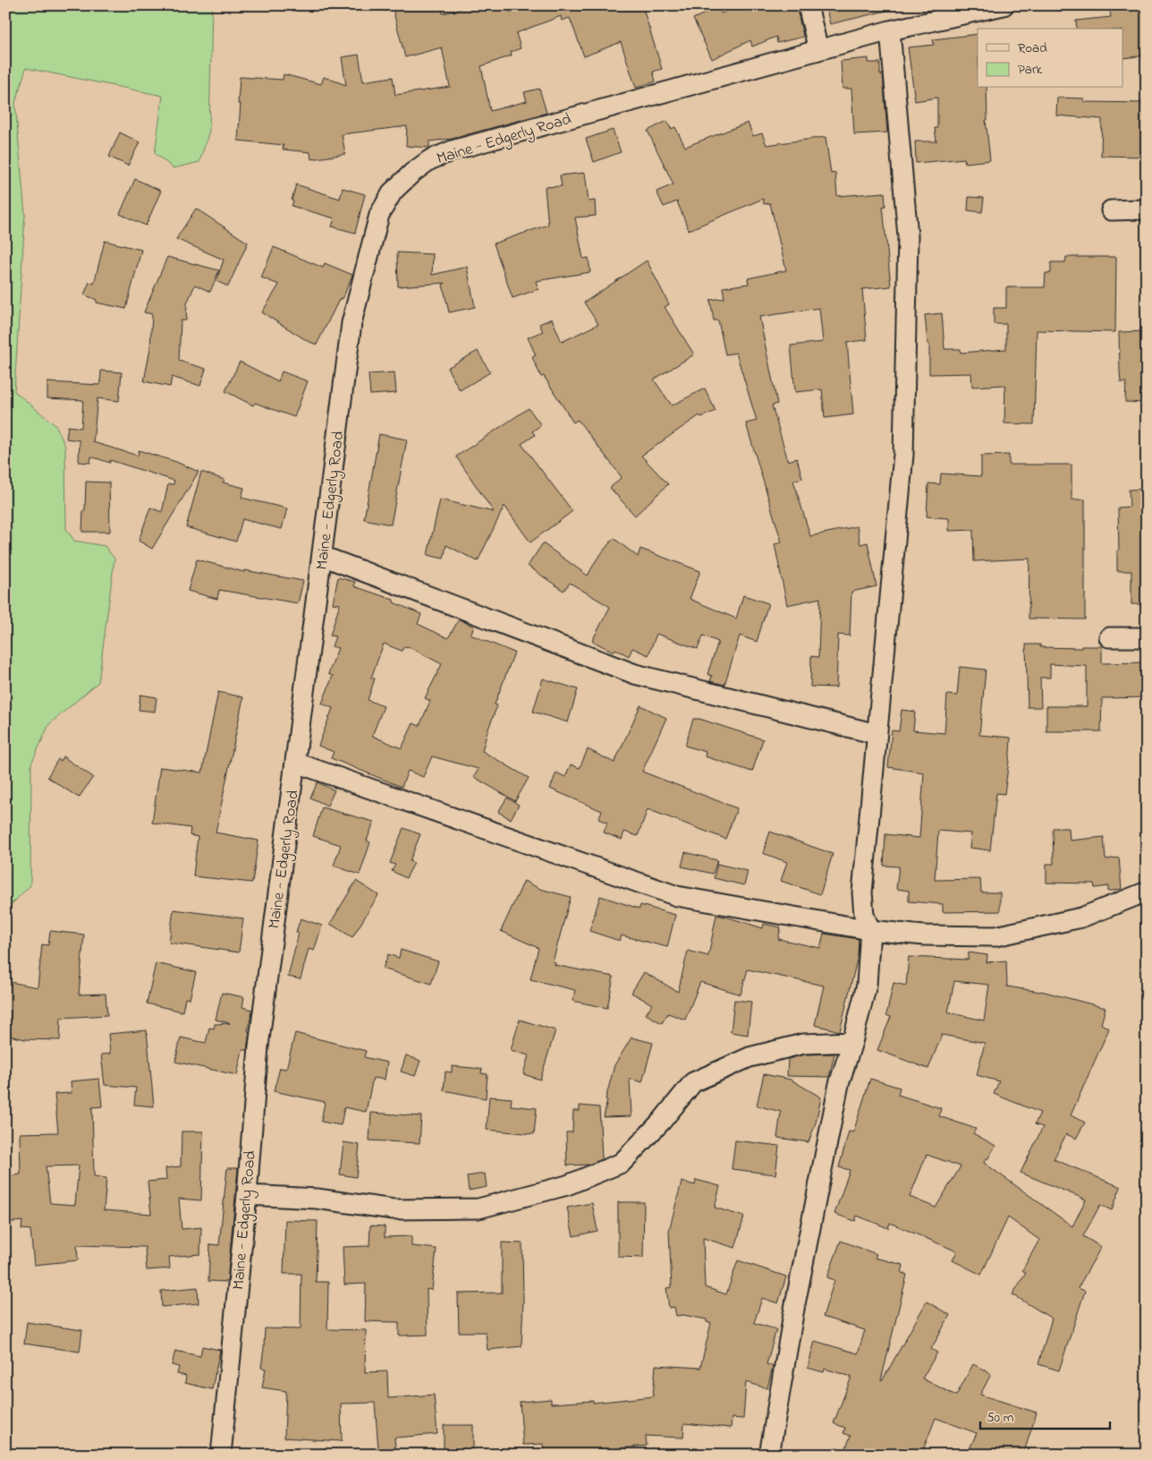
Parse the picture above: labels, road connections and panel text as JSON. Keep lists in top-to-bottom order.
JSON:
{
  "streets": {
    "street": ["Maine - Edgerly Road"]
  },
  "legend": ["Road", "Park"],
  "scale_bar": "50 m"
}
